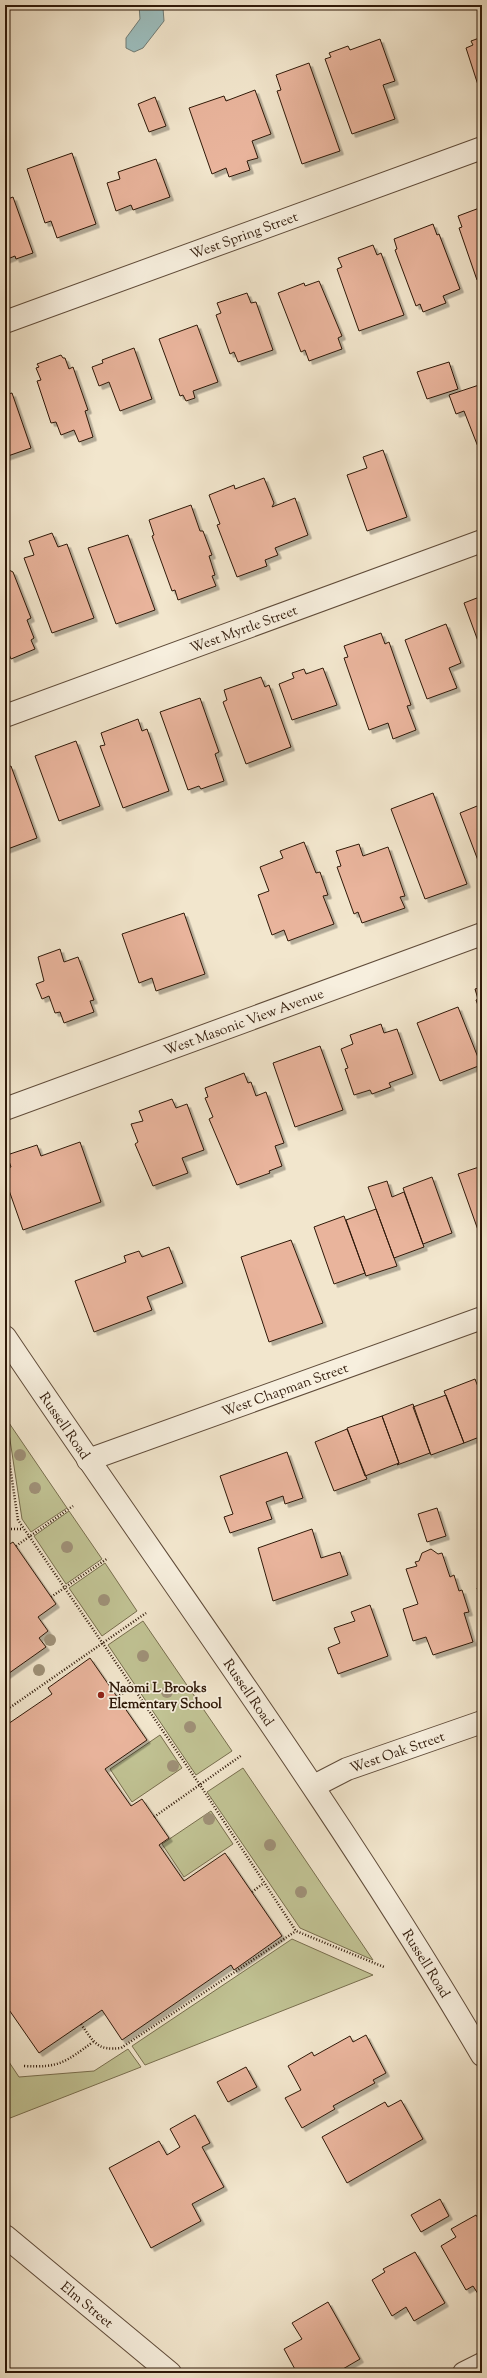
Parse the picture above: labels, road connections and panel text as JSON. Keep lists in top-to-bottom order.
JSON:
{
  "streets": {
    "street": [
      "West Spring Street",
      "West Myrtle Street",
      "West Masonic View Avenue",
      "West Chapman Street",
      "Russell Road",
      "West Oak Street",
      "Elm Street"
    ]
  },
  "crossings": [
    ["West Chapman Street", "Russell Road"],
    ["Russell Road", "West Oak Street"]
  ],
  "places": ["Naomi L Brooks Elementary School"]
}
